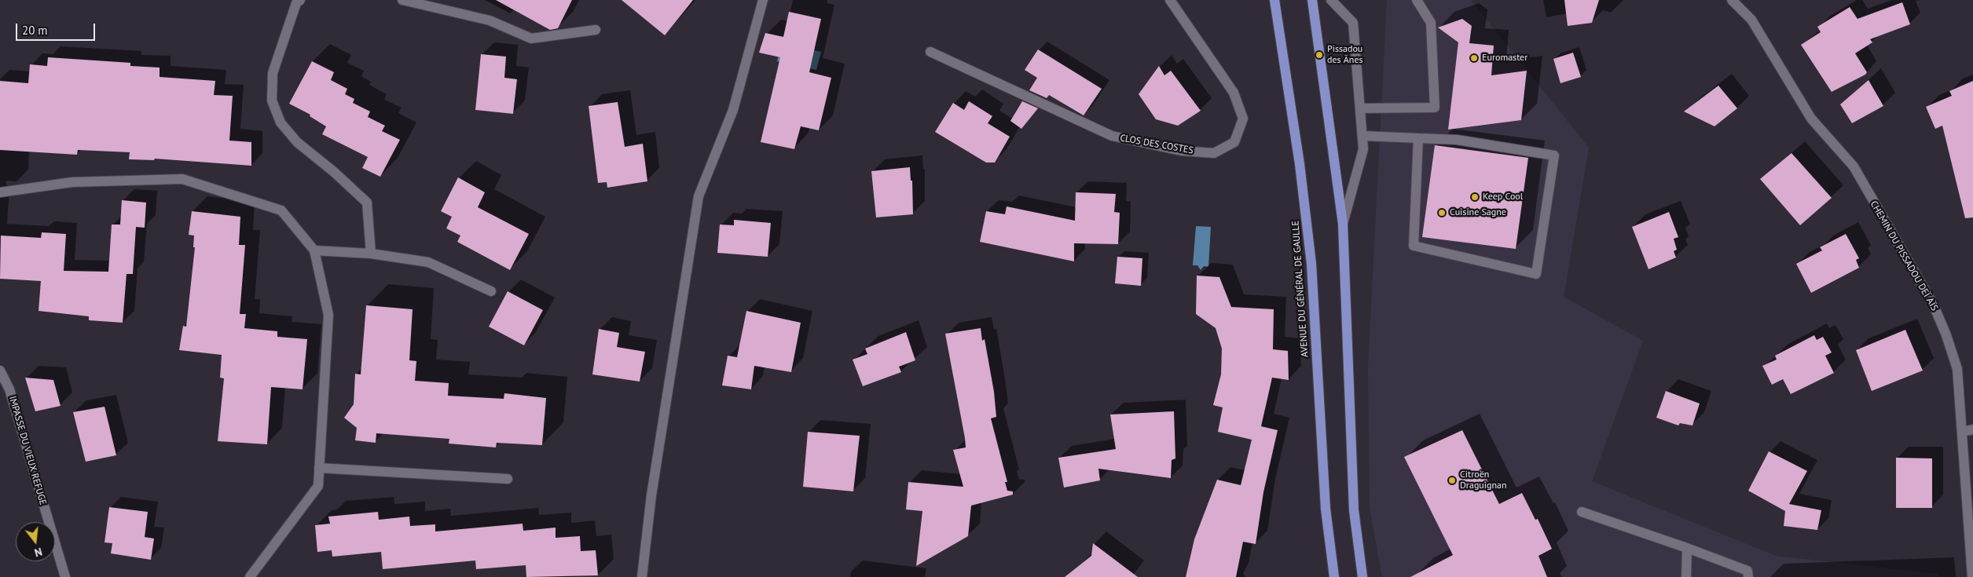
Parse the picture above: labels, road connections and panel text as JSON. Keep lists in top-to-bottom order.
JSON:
{
  "streets": {
    "main road": ["AVENUE DU GÉNÉRAL DE GAULLE"],
    "street": ["CLOS DES COSTES", "CHEMIN DU PISSADOU DEÏ AÏS", "IMPASSE DU VIEUX REFUGE"]
  },
  "places": [
    "Pissadou des Ânes",
    "Euromaster",
    "Keep Cool",
    "Cuisine Sagne",
    "Citroën Draguignan"
  ],
  "scale_bar": "20 m",
  "north": "bottom"
}
